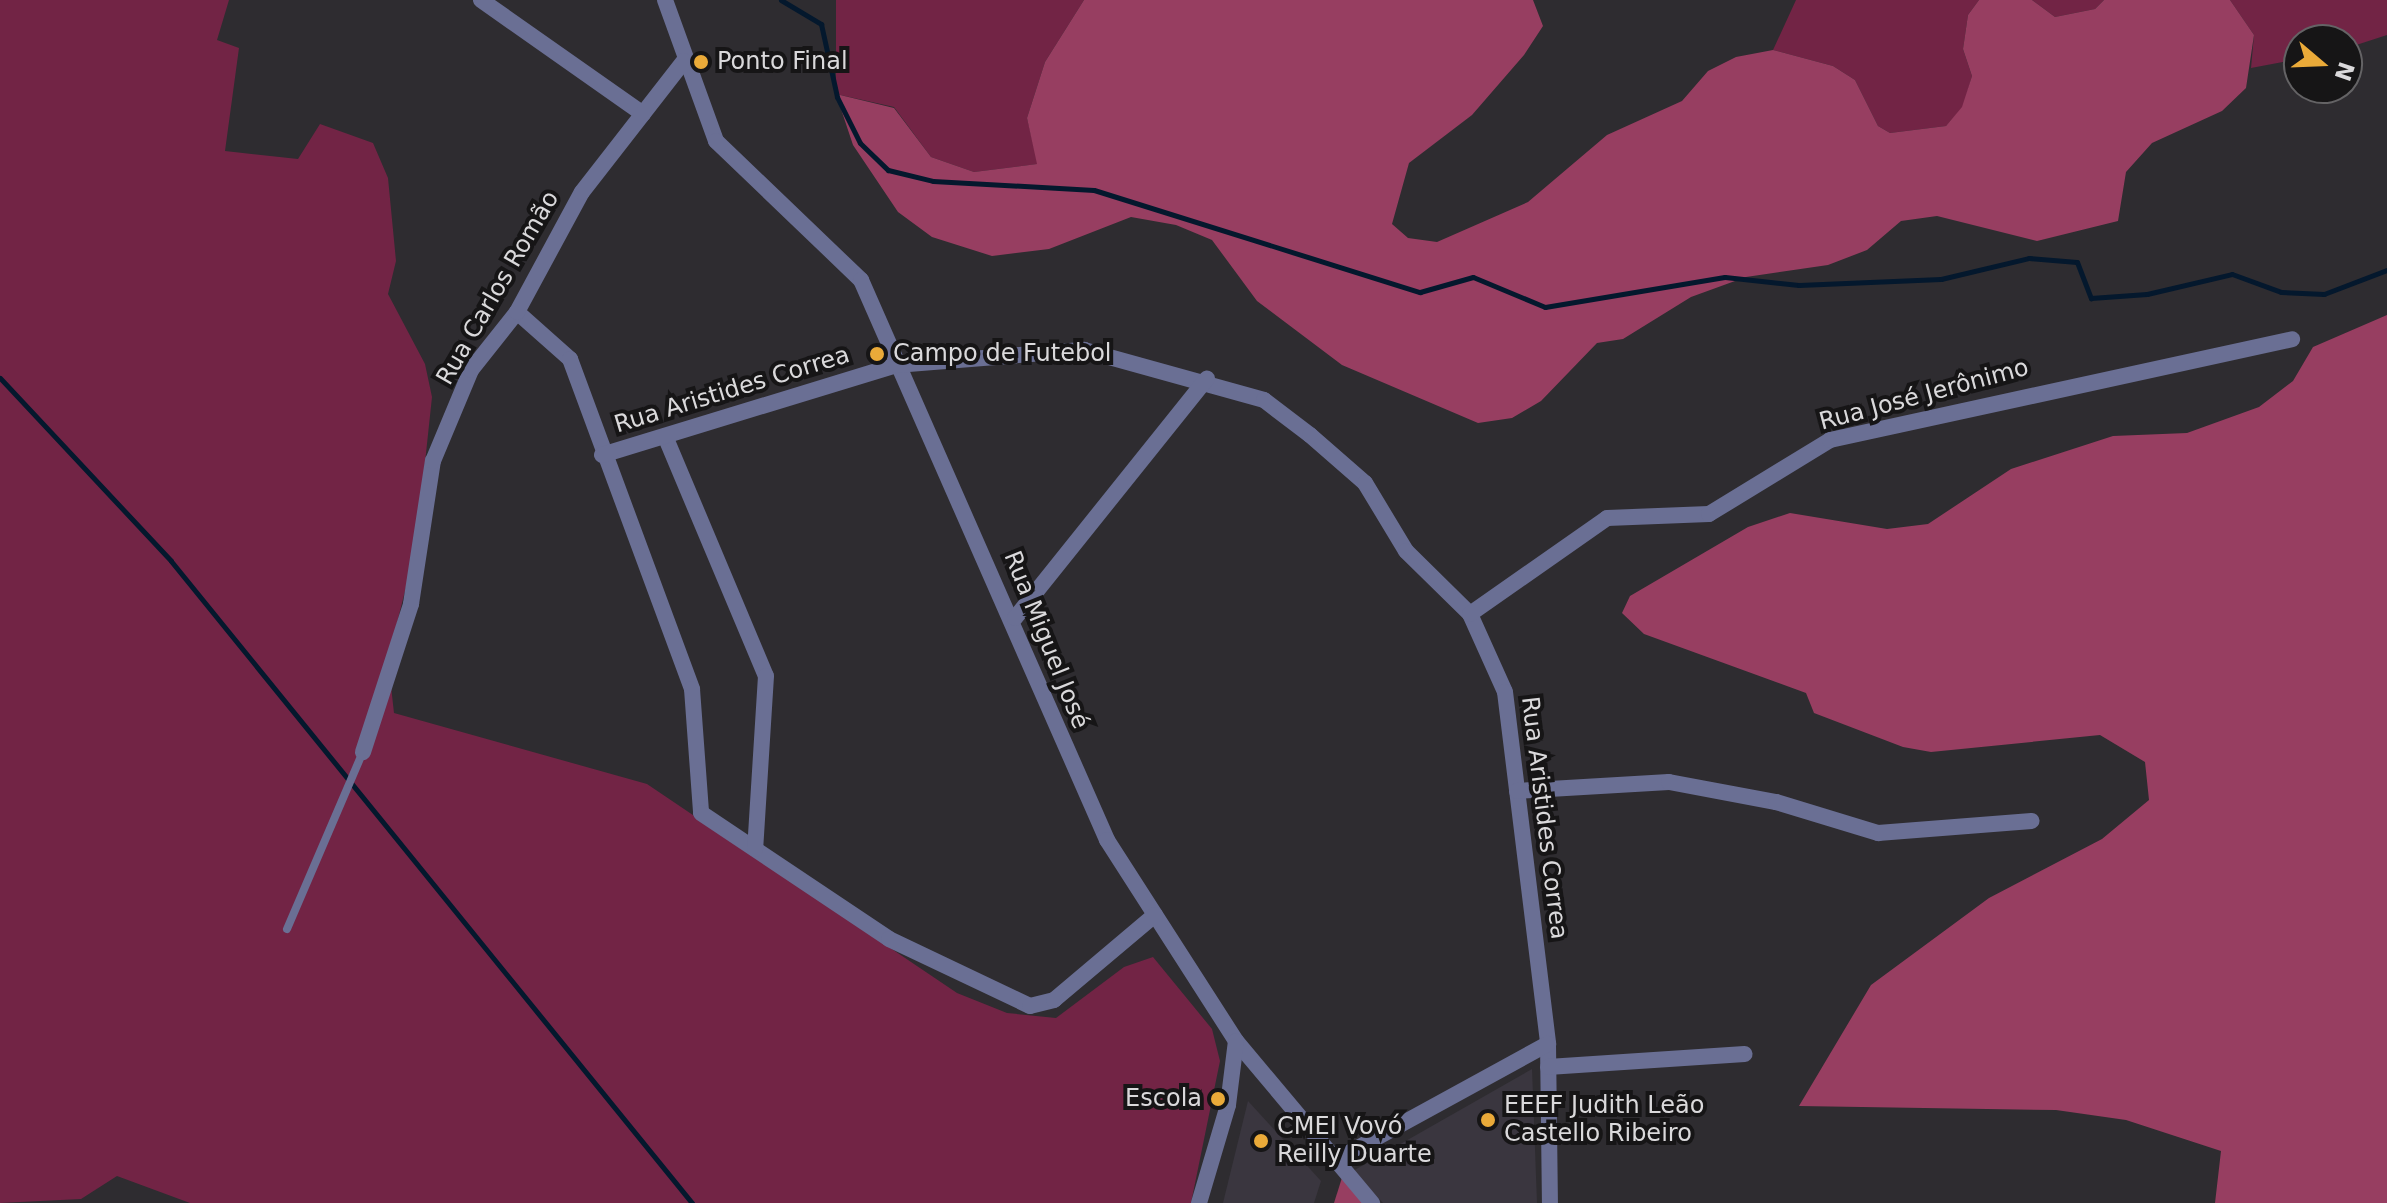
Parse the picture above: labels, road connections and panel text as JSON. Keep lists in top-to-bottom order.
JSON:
{
  "streets": {
    "street": [
      "Rua Carlos Romão",
      "Rua Aristides Correa",
      "Rua José Jerônimo",
      "Rua Miguel José"
    ]
  },
  "crossings": [
    ["Rua Carlos Romão", "Rua Miguel José"],
    ["Rua Aristides Correa", "Rua José Jerônimo"],
    ["Rua Aristides Correa", "Rua Miguel José"]
  ],
  "places": [
    "Ponto Final",
    "Campo de Futebol",
    "Escola",
    "EEEF Judith Leão Castello Ribeiro",
    "CMEI Vovó Reilly Duarte"
  ],
  "north": "right"
}
